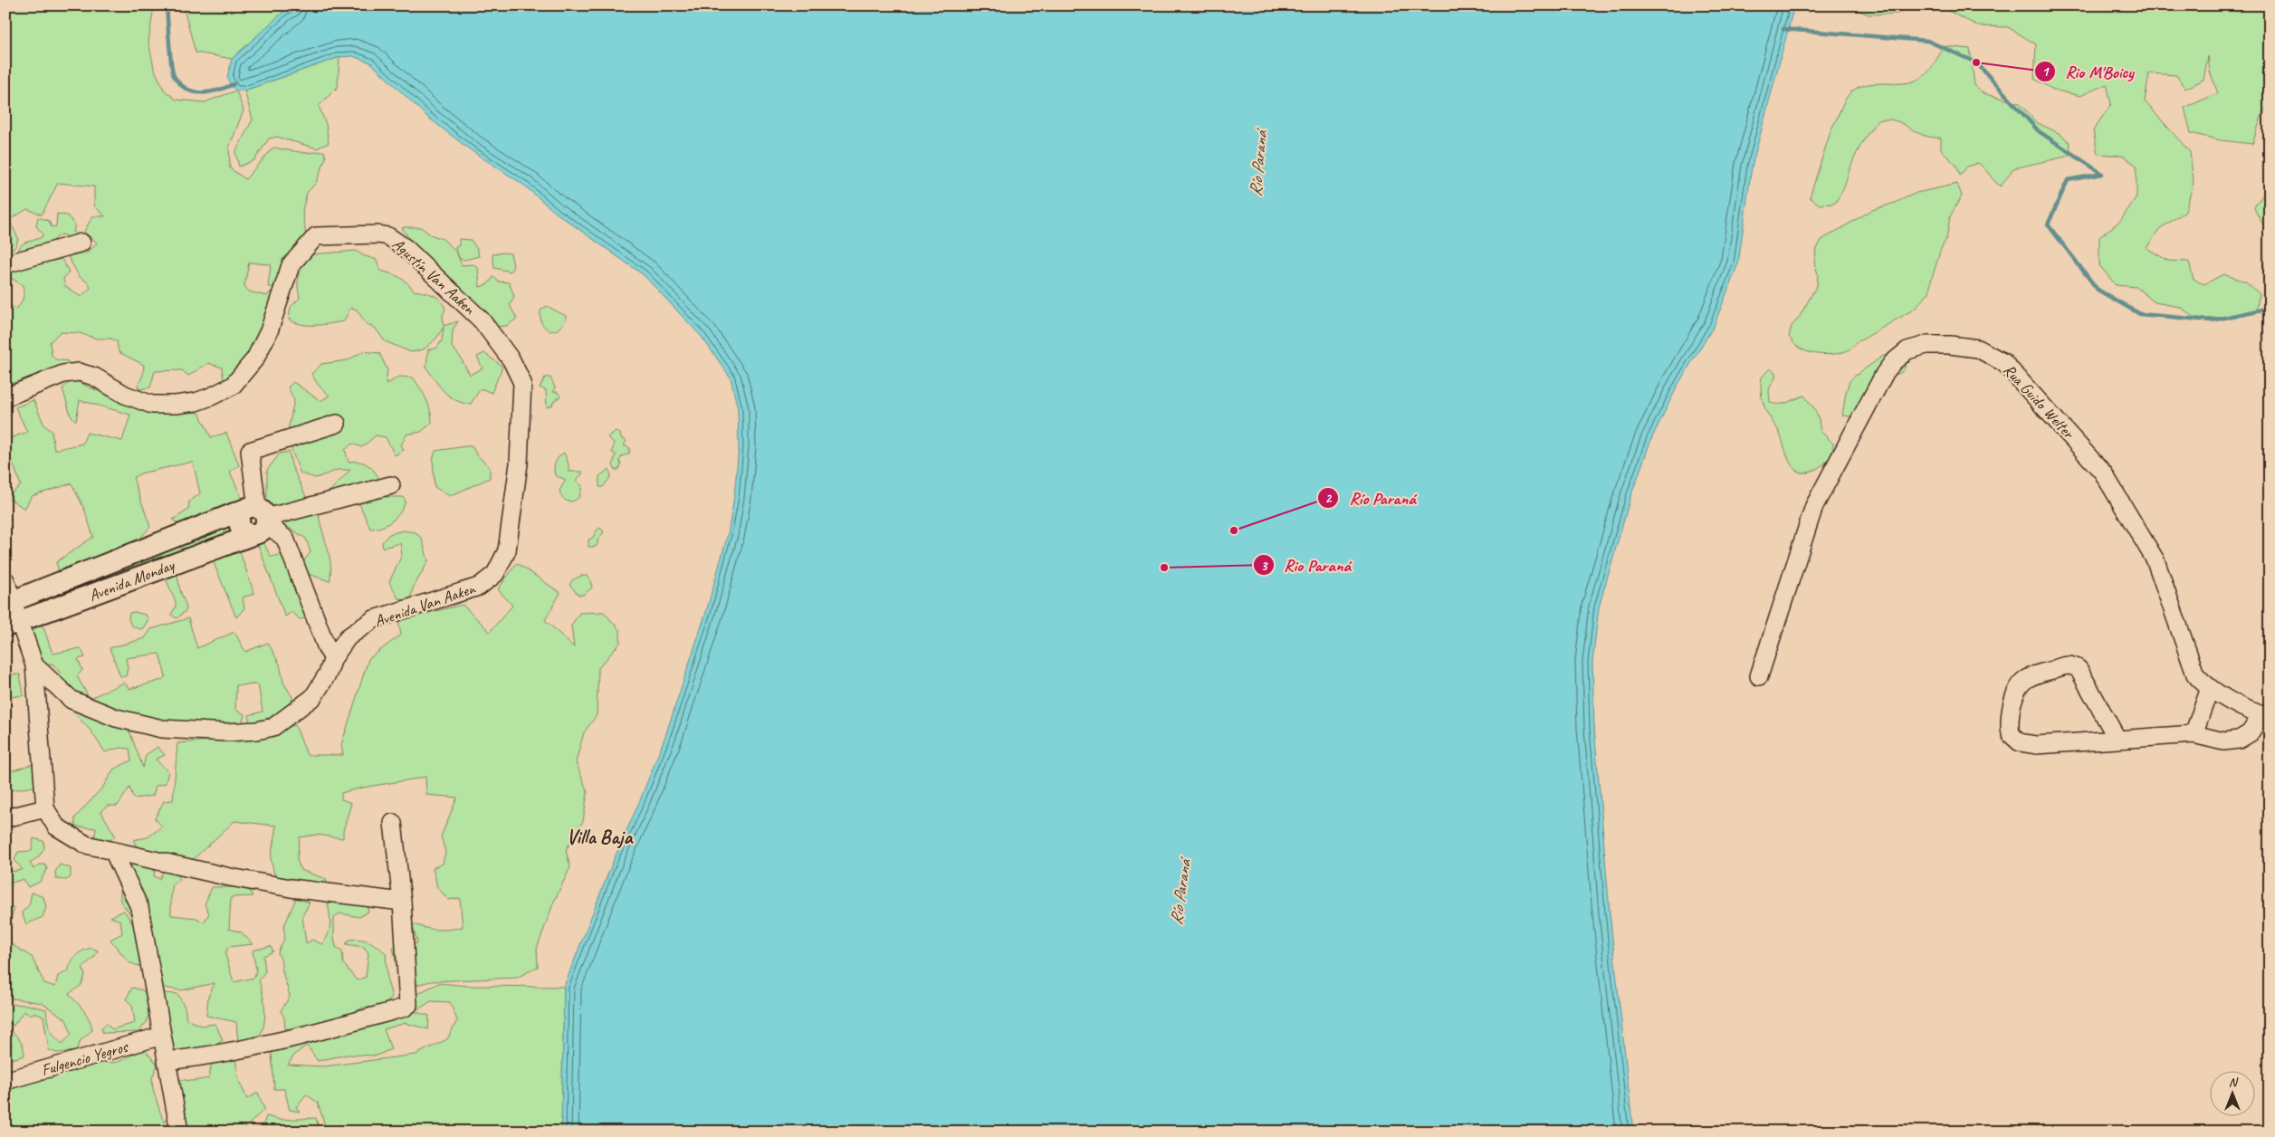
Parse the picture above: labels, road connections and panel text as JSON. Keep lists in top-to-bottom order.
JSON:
{
  "streets": {
    "street": [
      "Agustín Van Aaken",
      "Rua Guido Welter",
      "Avenida Monday",
      "Avenida Van Aaken",
      "Fulgencio Yegros"
    ]
  },
  "crossings": [
    ["Agustín Van Aaken", "Avenida Van Aaken"]
  ],
  "districts": ["Villa Baja"],
  "water": ["Río Paraná"],
  "places": ["Rio M'Boicy", "Río Paraná", "Rio Paraná"],
  "north": "top"
}
